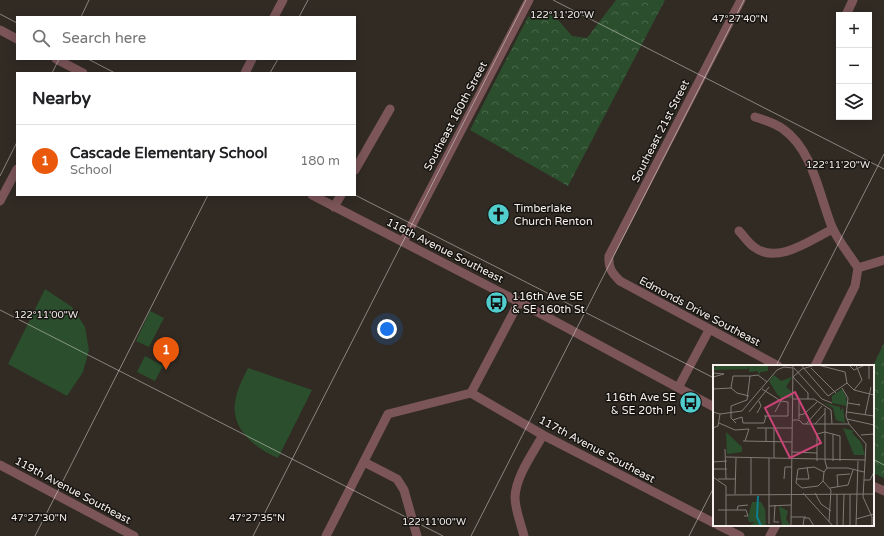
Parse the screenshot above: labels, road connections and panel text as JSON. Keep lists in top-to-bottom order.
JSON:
{
  "streets": {
    "street": [
      "Southeast 160th Street",
      "Southeast 21st Street",
      "116th Avenue Southeast",
      "Edmonds Drive Southeast",
      "117th Avenue Southeast",
      "119th Avenue Southeast"
    ]
  },
  "crossings": [
    ["Southeast 160th Street", "116th Avenue Southeast"],
    ["Southeast 21st Street", "Edmonds Drive Southeast"]
  ],
  "places": {
    "church": ["Timberlake Church Renton"],
    "bus stop": ["116th Ave SE & SE 160th St", "116th Ave SE & SE 20th Pl"]
  },
  "page": {
    "map_buttons": ["+", "−"],
    "search": "Search here",
    "heading": "Nearby",
    "list": [
      {
        "mark": "1",
        "name": "Cascade Elementary School",
        "note": "School",
        "value": "180 m"
      }
    ],
    "pins": "1"
  },
  "coordinates": [
    "122°11'20\"W",
    "47°27'40\"N",
    "122°11'00\"W",
    "47°27'30\"N",
    "47°27'35\"N"
  ]
}
